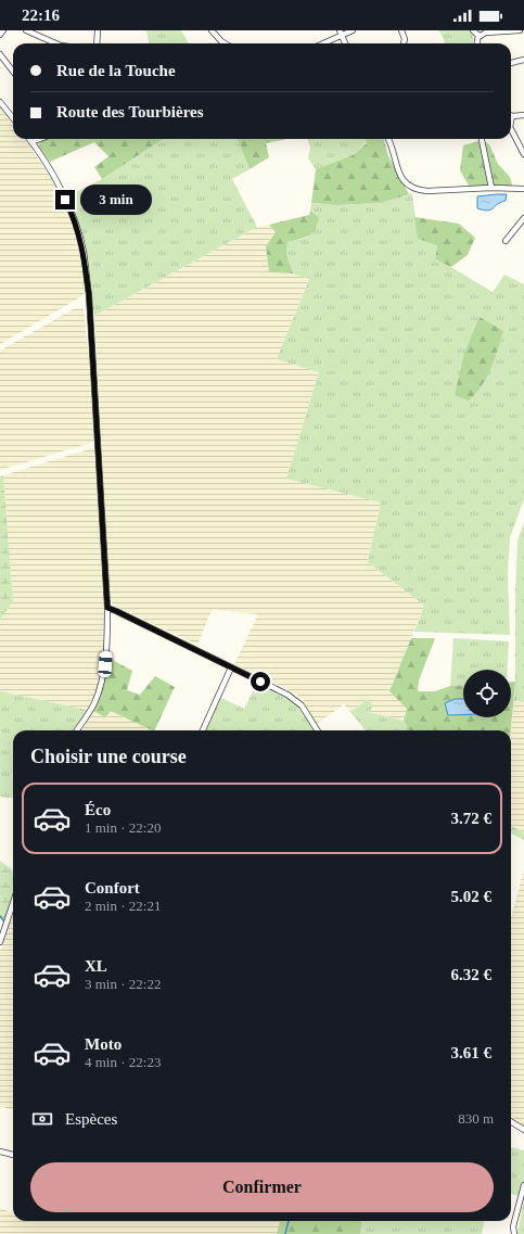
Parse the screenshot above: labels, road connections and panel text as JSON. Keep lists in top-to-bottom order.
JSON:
{
  "page": {
    "status": "22:16",
    "banner": ["Rue de la Touche", "Route des Tourbières"],
    "bubble": "3 min",
    "heading": "Choisir une course",
    "list": [
      {
        "name": "Éco",
        "note": "1 min · 22:20",
        "value": "3.72 €"
      },
      {
        "name": "Confort",
        "note": "2 min · 22:21",
        "value": "5.02 €"
      },
      {
        "name": "XL",
        "note": "3 min · 22:22",
        "value": "6.32 €"
      },
      {
        "name": "Moto",
        "note": "4 min · 22:23",
        "value": "3.61 €"
      }
    ],
    "pay": ["Espèces", "830 m"],
    "buttons": "Confirmer"
  }
}
